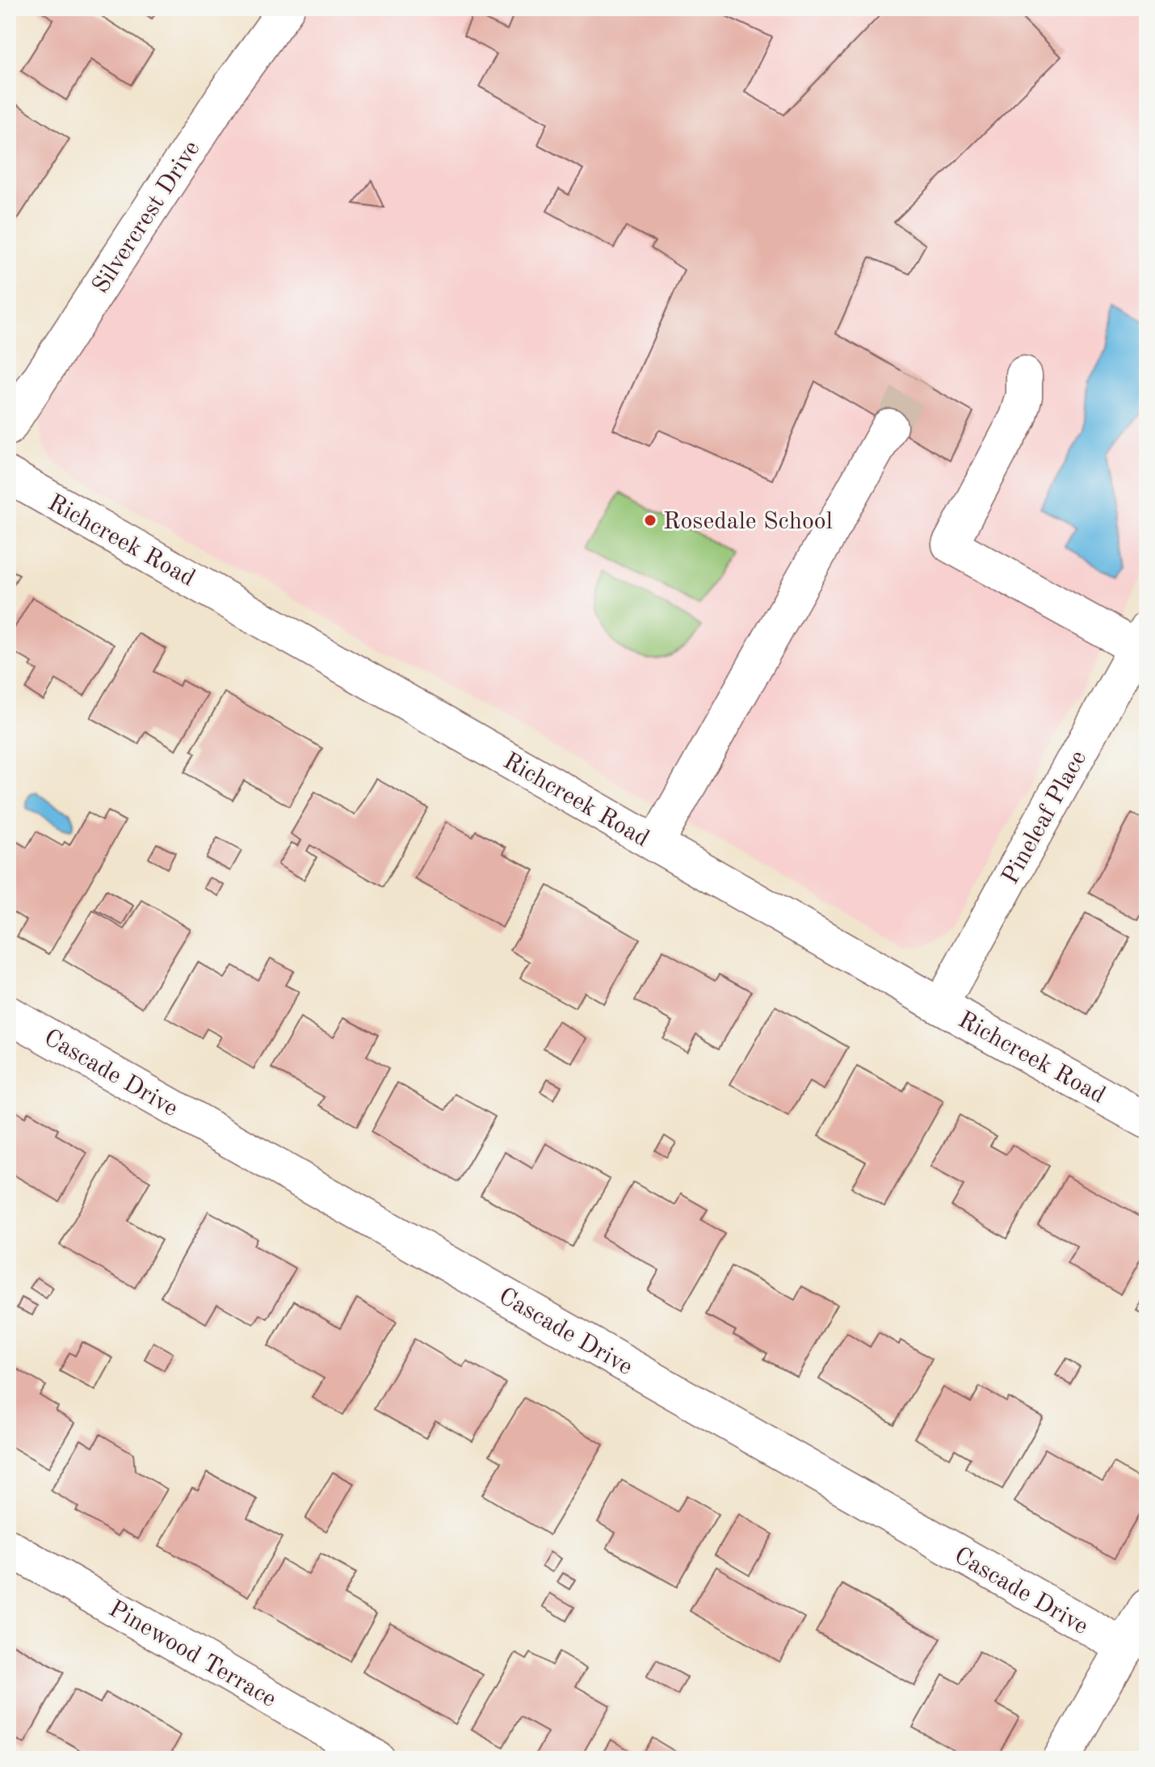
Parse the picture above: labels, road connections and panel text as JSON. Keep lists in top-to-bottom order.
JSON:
{
  "streets": {
    "street": [
      "Silvercrest Drive",
      "Richcreek Road",
      "Pineleaf Place",
      "Cascade Drive",
      "Pinewood Terrace"
    ]
  },
  "crossings": [
    ["Richcreek Road", "Pineleaf Place"]
  ],
  "places": ["Rosedale School"]
}
